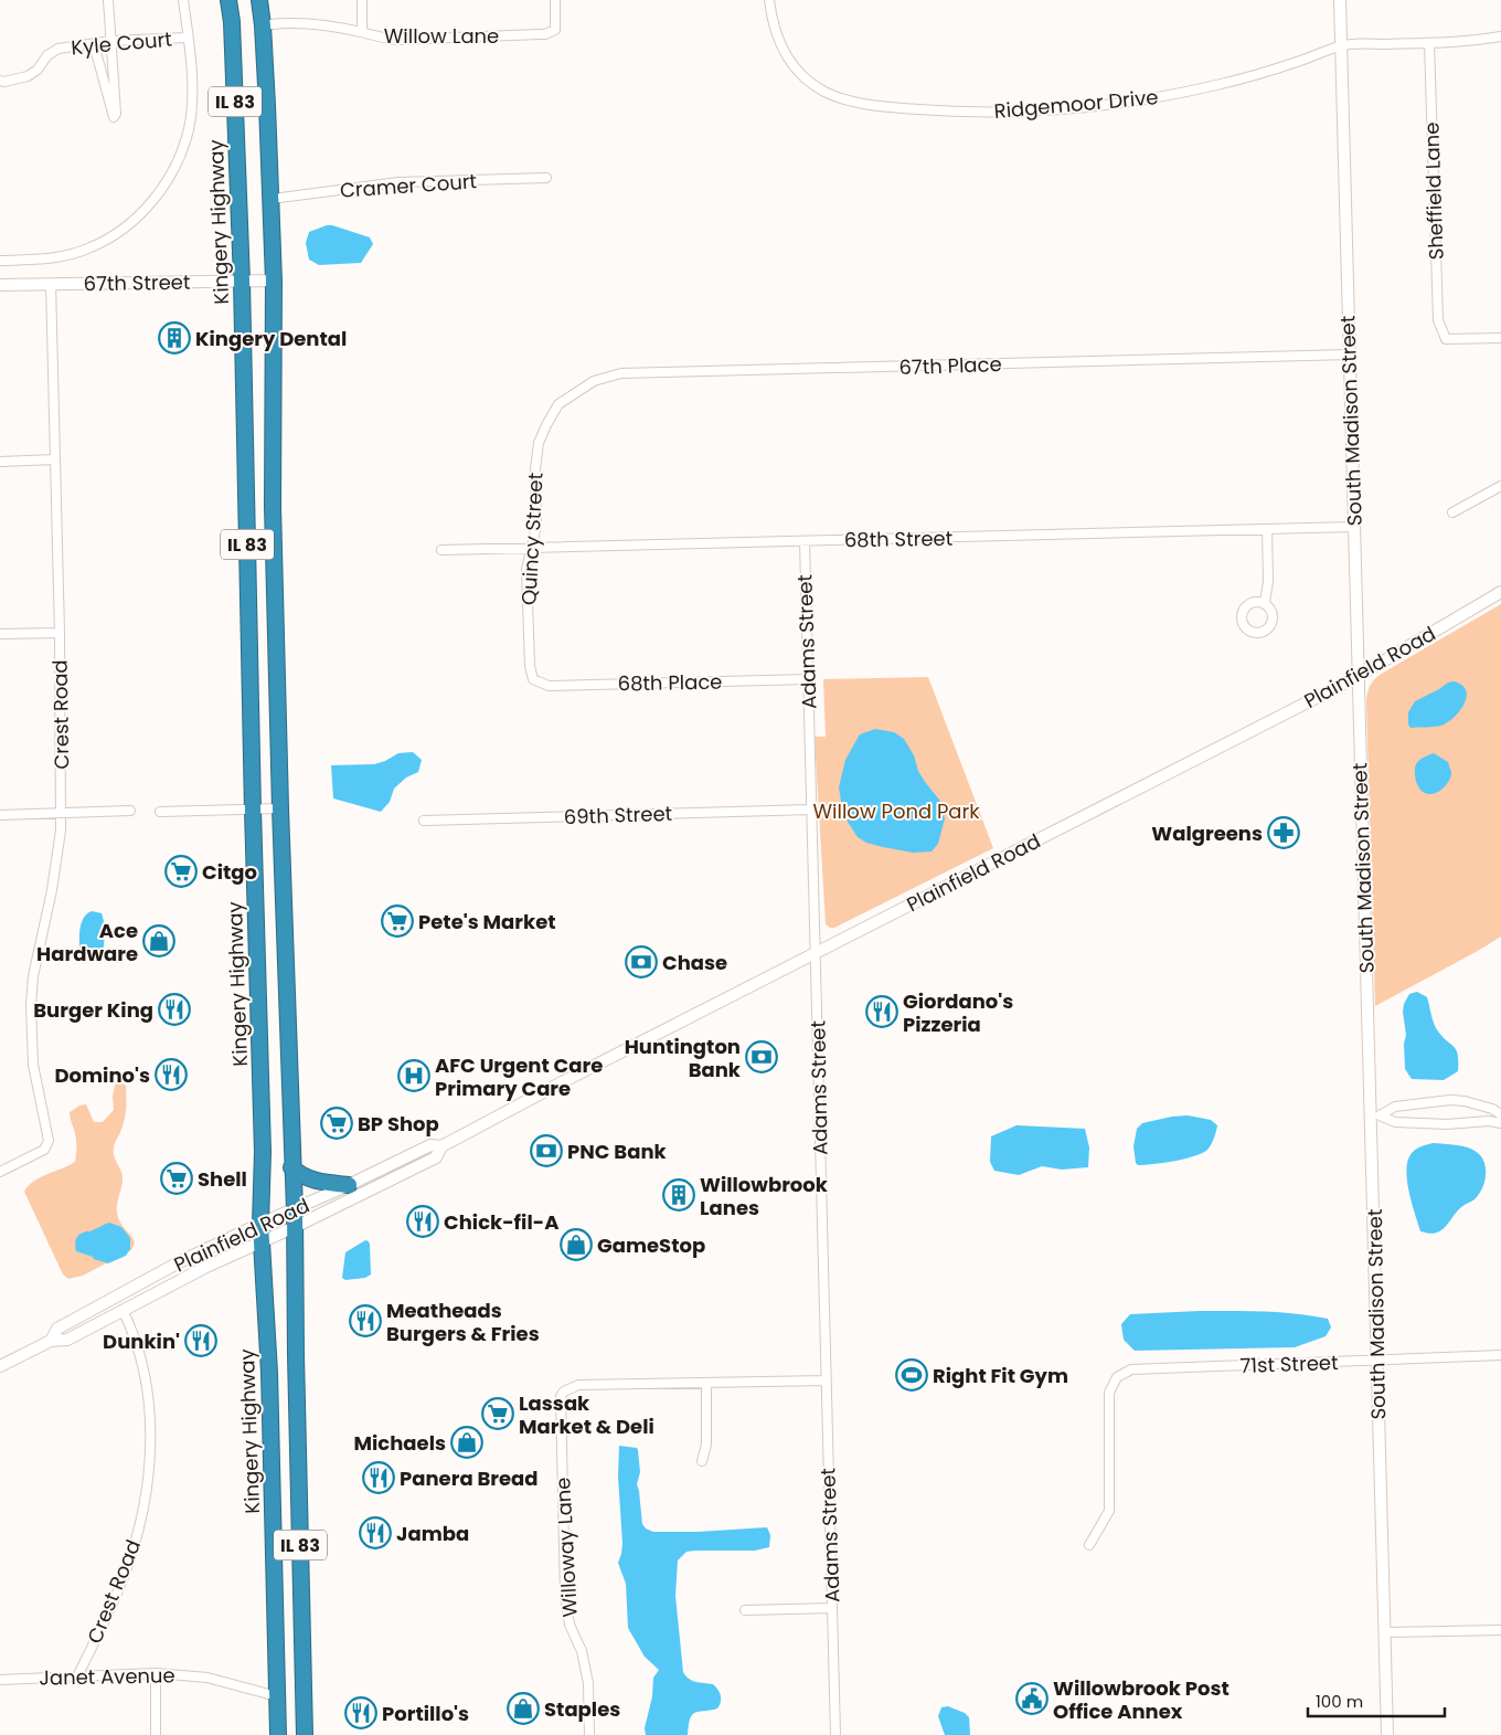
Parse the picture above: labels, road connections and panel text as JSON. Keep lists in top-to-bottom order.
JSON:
{
  "streets": {
    "highway": ["IL 83", "Kingery Highway"],
    "main road": ["67th Street", "South Madison Street", "Plainfield Road"],
    "street": [
      "Willow Lane",
      "Kyle Court",
      "Ridgemoor Drive",
      "Cramer Court",
      "Sheffield Lane",
      "67th Place",
      "Quincy Street",
      "68th Street",
      "Adams Street",
      "68th Place",
      "Crest Road",
      "69th Street",
      "71st Street",
      "Willoway Lane",
      "Janet Avenue"
    ]
  },
  "crossings": [
    ["Willow Lane", "IL 83"],
    ["IL 83", "Cramer Court"],
    ["IL 83", "67th Street"],
    ["IL 83", "Plainfield Road"],
    ["Ridgemoor Drive", "Sheffield Lane"],
    ["Ridgemoor Drive", "South Madison Street"],
    ["Kingery Highway", "67th Street"],
    ["Kingery Highway", "Plainfield Road"],
    ["Kingery Highway", "Janet Avenue"],
    ["67th Street", "Crest Road"],
    ["67th Place", "South Madison Street"],
    ["67th Place", "Quincy Street"],
    ["South Madison Street", "68th Street"],
    ["South Madison Street", "Plainfield Road"],
    ["South Madison Street", "71st Street"],
    ["Quincy Street", "68th Street"],
    ["Quincy Street", "68th Place"],
    ["68th Street", "Adams Street"],
    ["Adams Street", "Plainfield Road"],
    ["Adams Street", "68th Place"],
    ["Adams Street", "69th Street"],
    ["Plainfield Road", "Crest Road"],
    ["Crest Road", "Janet Avenue"]
  ],
  "parks": ["Willow Pond Park"],
  "places": {
    "building": ["Kingery Dental", "Willowbrook Lanes"],
    "pharmacy": ["Walgreens"],
    "supermarket": [
      "Citgo",
      "Pete's Market",
      "BP Shop",
      "Shell",
      "Lassak Market & Deli"
    ],
    "shop": [
      "Ace Hardware",
      "GameStop",
      "Michaels",
      "Staples"
    ],
    "bank": ["Chase", "Huntington Bank", "PNC Bank"],
    "restaurant": [
      "Burger King",
      "Giordano's Pizzeria",
      "Domino's",
      "Chick-fil-A",
      "Meatheads Burgers & Fries",
      "Dunkin'",
      "Panera Bread",
      "Jamba",
      "Portillo's"
    ],
    "hospital": ["AFC Urgent Care Primary Care"],
    "sports": ["Right Fit Gym"],
    "public building": ["Willowbrook Post Office Annex"]
  },
  "scale_bar": "100 m"
}
